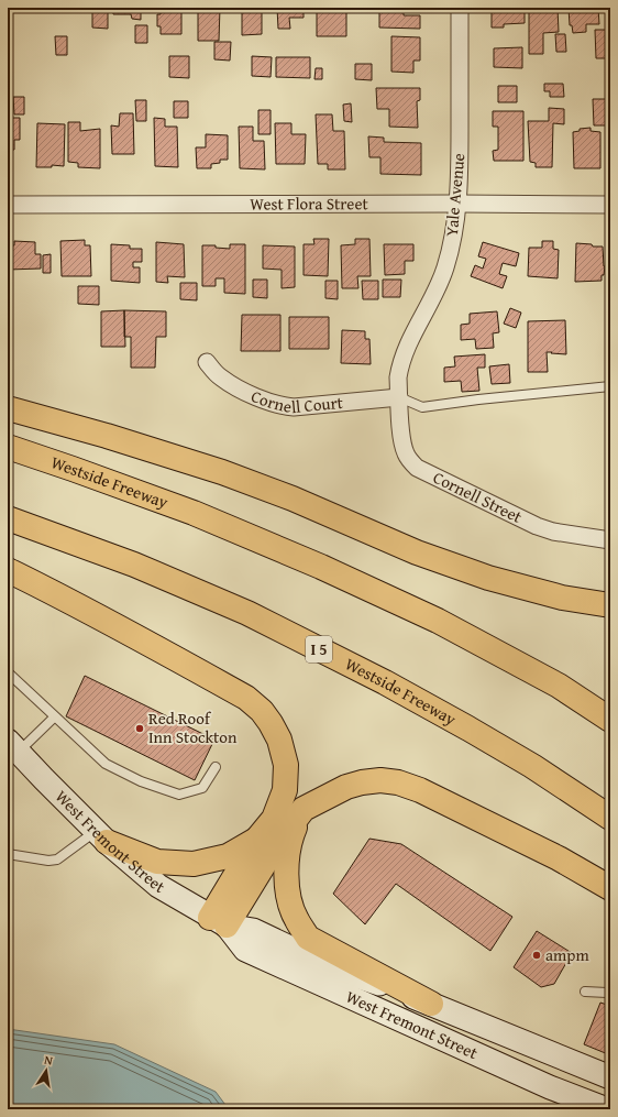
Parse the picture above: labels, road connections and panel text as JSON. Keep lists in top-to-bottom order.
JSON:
{
  "streets": {
    "highway": ["Westside Freeway", "I 5"],
    "main road": ["West Fremont Street"],
    "street": [
      "Yale Avenue",
      "West Flora Street",
      "Cornell Court",
      "Cornell Street"
    ]
  },
  "crossings": [
    ["Yale Avenue", "West Flora Street"],
    ["Yale Avenue", "Cornell Court"],
    ["Yale Avenue", "Cornell Street"],
    ["Cornell Court", "Cornell Street"]
  ],
  "places": ["Red Roof Inn Stockton", "ampm"],
  "north": "top"
}
